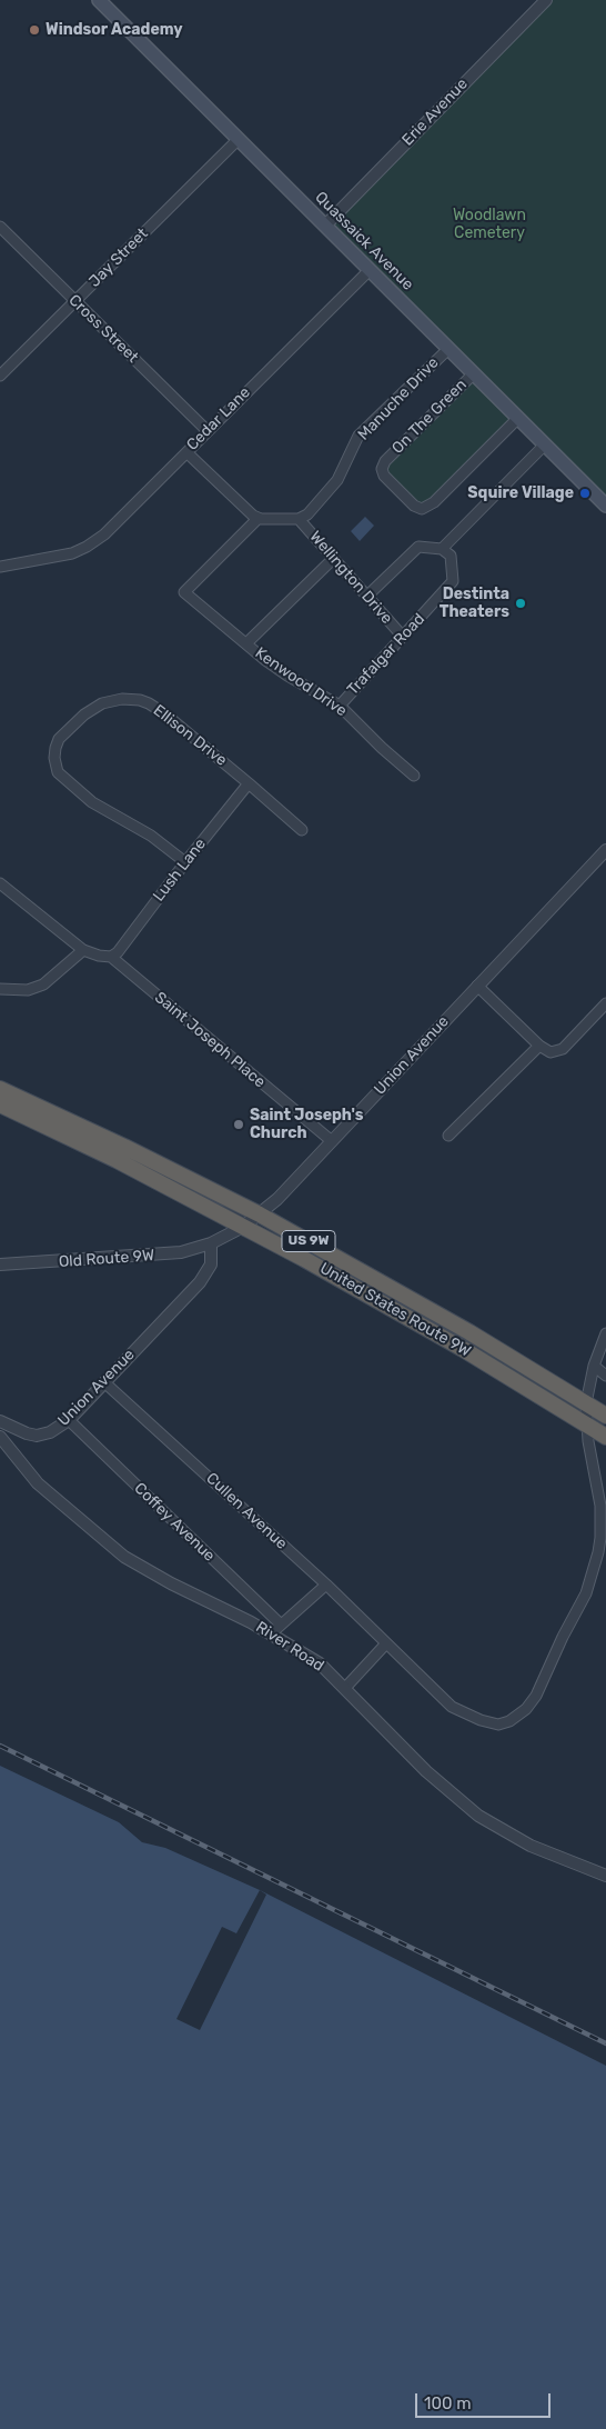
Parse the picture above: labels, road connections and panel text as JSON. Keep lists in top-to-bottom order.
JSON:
{
  "streets": {
    "highway": ["US 9W", "United States Route 9W"],
    "main road": ["Quassaick Avenue"],
    "street": [
      "Erie Avenue",
      "Jay Street",
      "Cross Street",
      "Manuche Drive",
      "On The Green",
      "Cedar Lane",
      "Wellington Drive",
      "Trafalgar Road",
      "Kenwood Drive",
      "Ellison Drive",
      "Lush Lane",
      "Saint Joseph Place",
      "Union Avenue",
      "Old Route 9W",
      "Cullen Avenue",
      "Coffey Avenue",
      "River Road"
    ]
  },
  "crossings": [
    ["Erie Avenue", "Quassaick Avenue"],
    ["Quassaick Avenue", "Jay Street"],
    ["Quassaick Avenue", "Manuche Drive"],
    ["Quassaick Avenue", "On The Green"],
    ["Quassaick Avenue", "Cedar Lane"],
    ["Jay Street", "Cross Street"],
    ["Cross Street", "Cedar Lane"],
    ["Manuche Drive", "Wellington Drive"],
    ["Wellington Drive", "Trafalgar Road"],
    ["Trafalgar Road", "Kenwood Drive"],
    ["Ellison Drive", "Lush Lane"],
    ["Lush Lane", "Saint Joseph Place"],
    ["Saint Joseph Place", "Union Avenue"],
    ["Union Avenue", "Old Route 9W"],
    ["Union Avenue", "United States Route 9W"],
    ["Union Avenue", "Cullen Avenue"],
    ["Union Avenue", "Coffey Avenue"],
    ["United States Route 9W", "Cullen Avenue"]
  ],
  "parks": ["Woodlawn Cemetery"],
  "places": [
    "Windsor Academy",
    "Squire Village",
    "Destinta Theaters",
    "Saint Joseph's Church"
  ],
  "scale_bar": "100 m"
}
